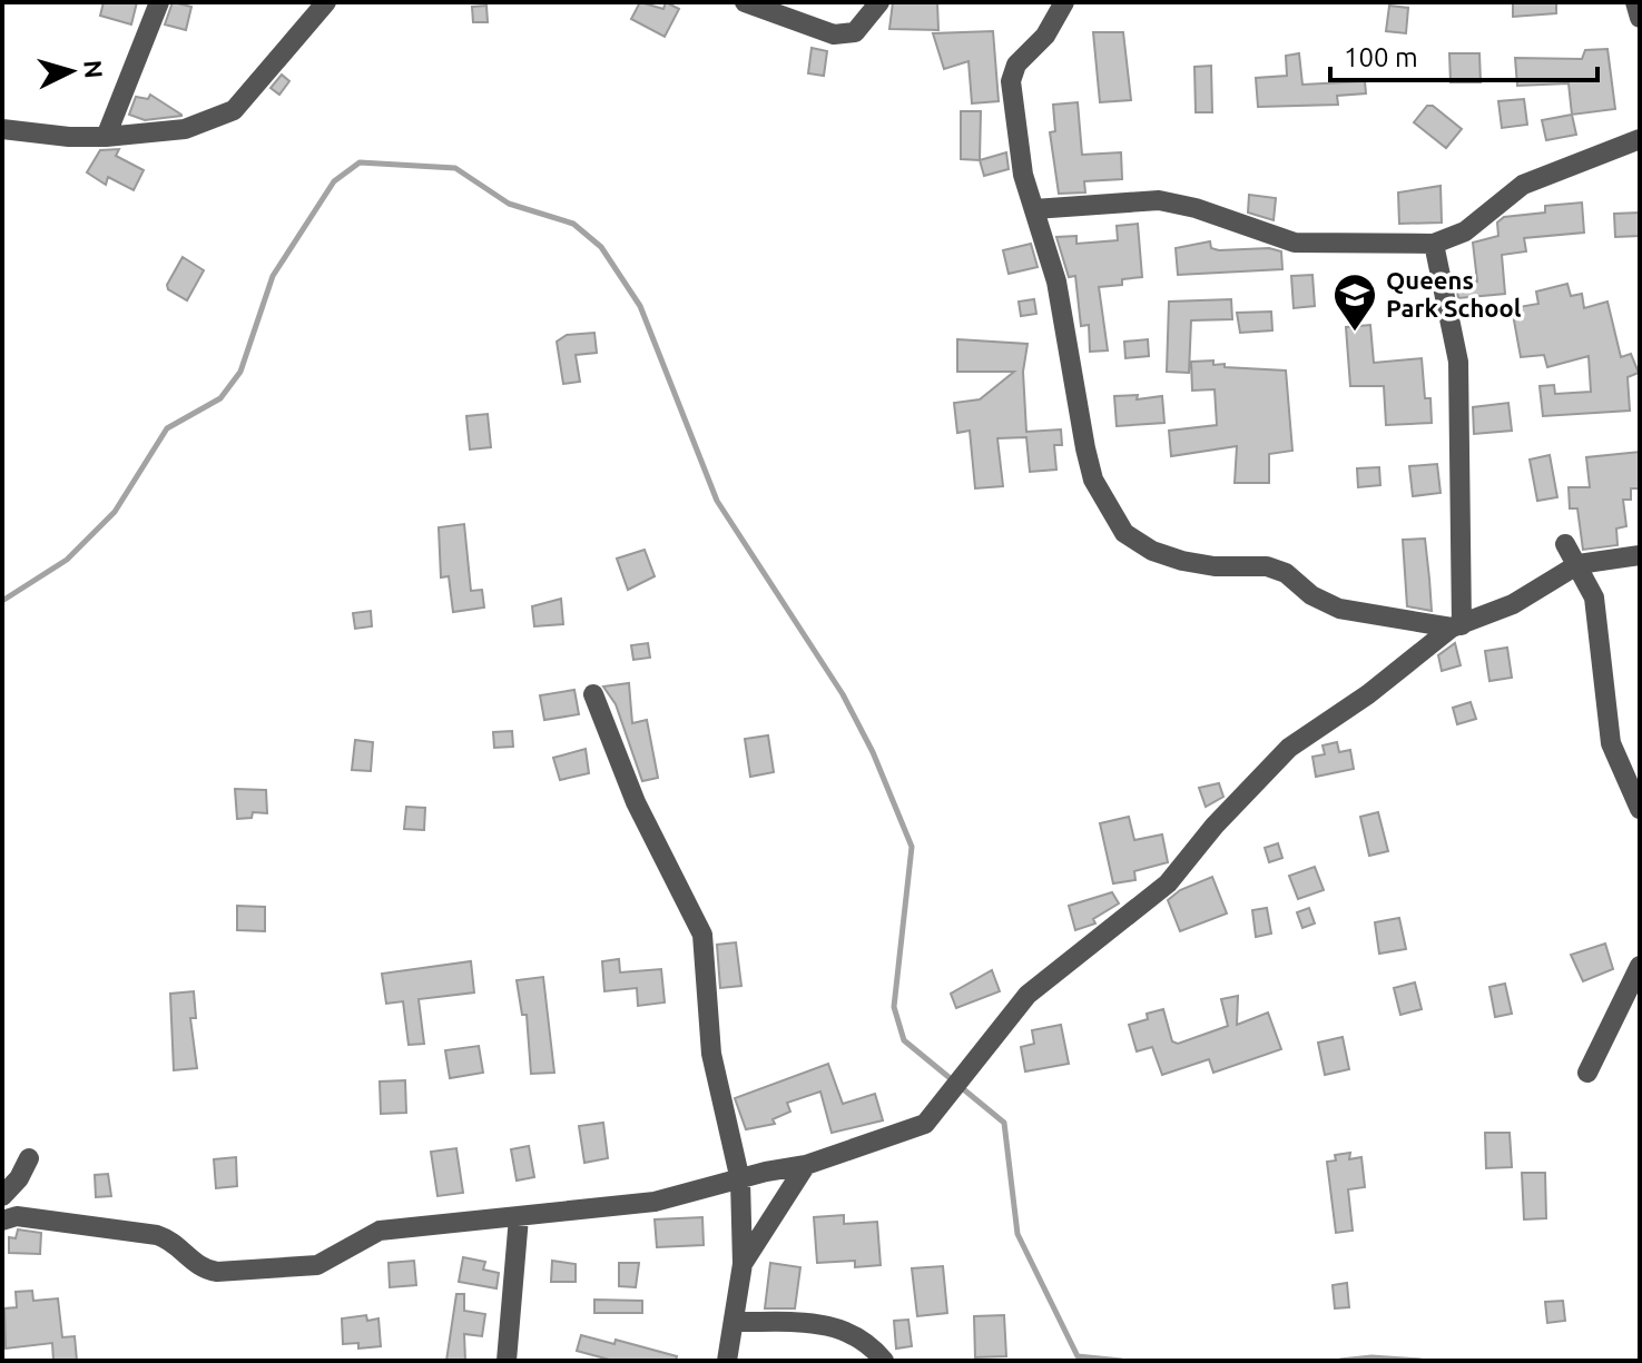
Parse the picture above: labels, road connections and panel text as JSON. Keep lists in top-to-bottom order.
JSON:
{
  "places": {
    "school or university": ["Queens Park School"]
  },
  "scale_bar": "100 m",
  "north": "right"
}
